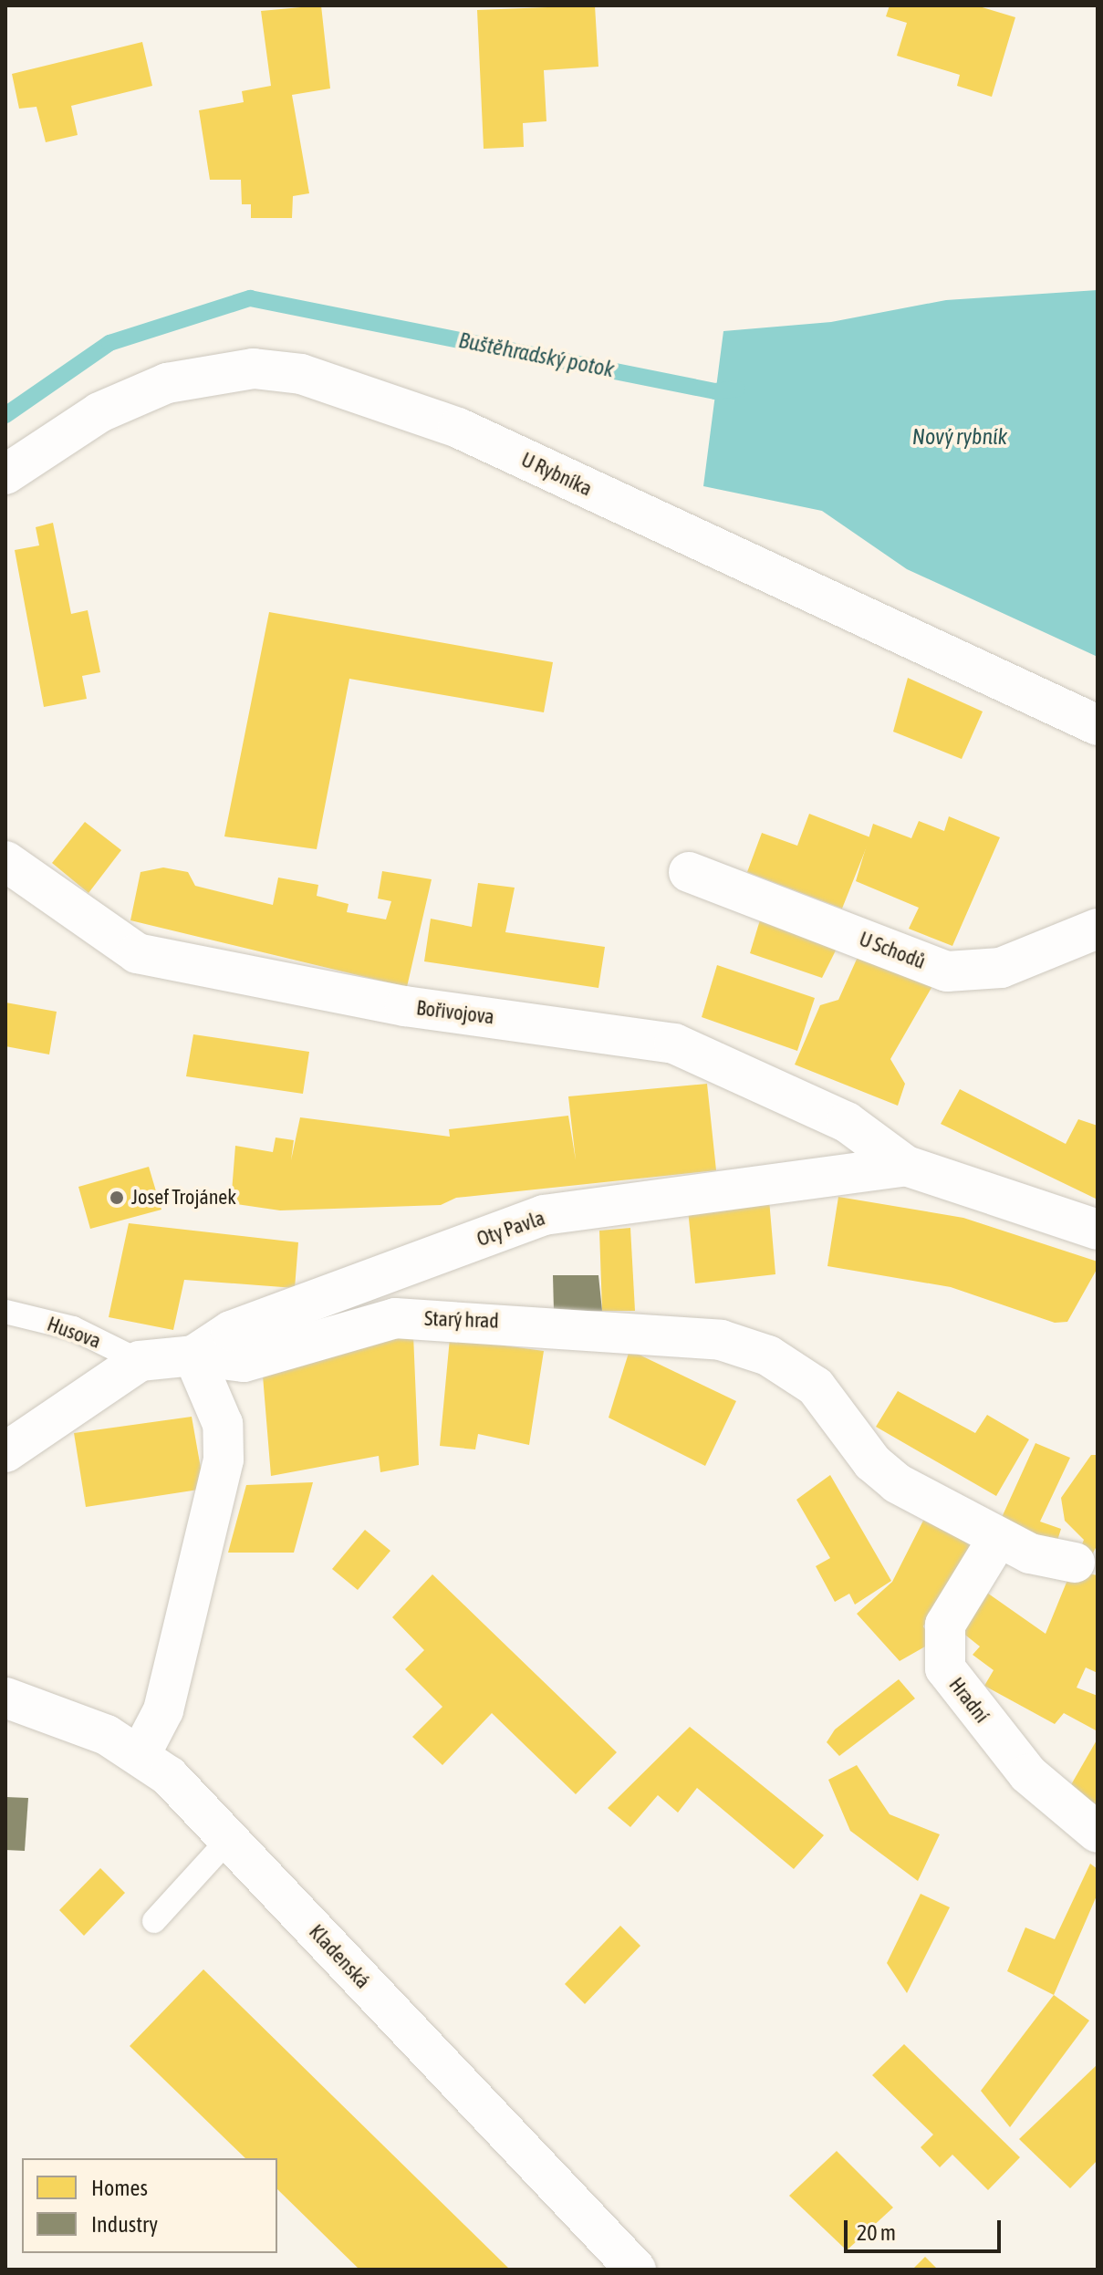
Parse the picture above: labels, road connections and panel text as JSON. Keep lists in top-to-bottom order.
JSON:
{
  "streets": {
    "street": [
      "U Rybníka",
      "U Schodů",
      "Bořivojova",
      "Oty Pavla",
      "Starý hrad",
      "Hradní",
      "Kladenská"
    ],
    "lane": ["Husova"]
  },
  "crossings": [
    ["Bořivojova", "Oty Pavla"],
    ["Oty Pavla", "Starý hrad"],
    ["Oty Pavla", "Husova"],
    ["Starý hrad", "Hradní"]
  ],
  "water": ["Buštěhradský potok", "Nový rybník"],
  "places": ["Josef Trojánek"],
  "legend": ["Homes", "Industry"],
  "scale_bar": "20 m"
}
